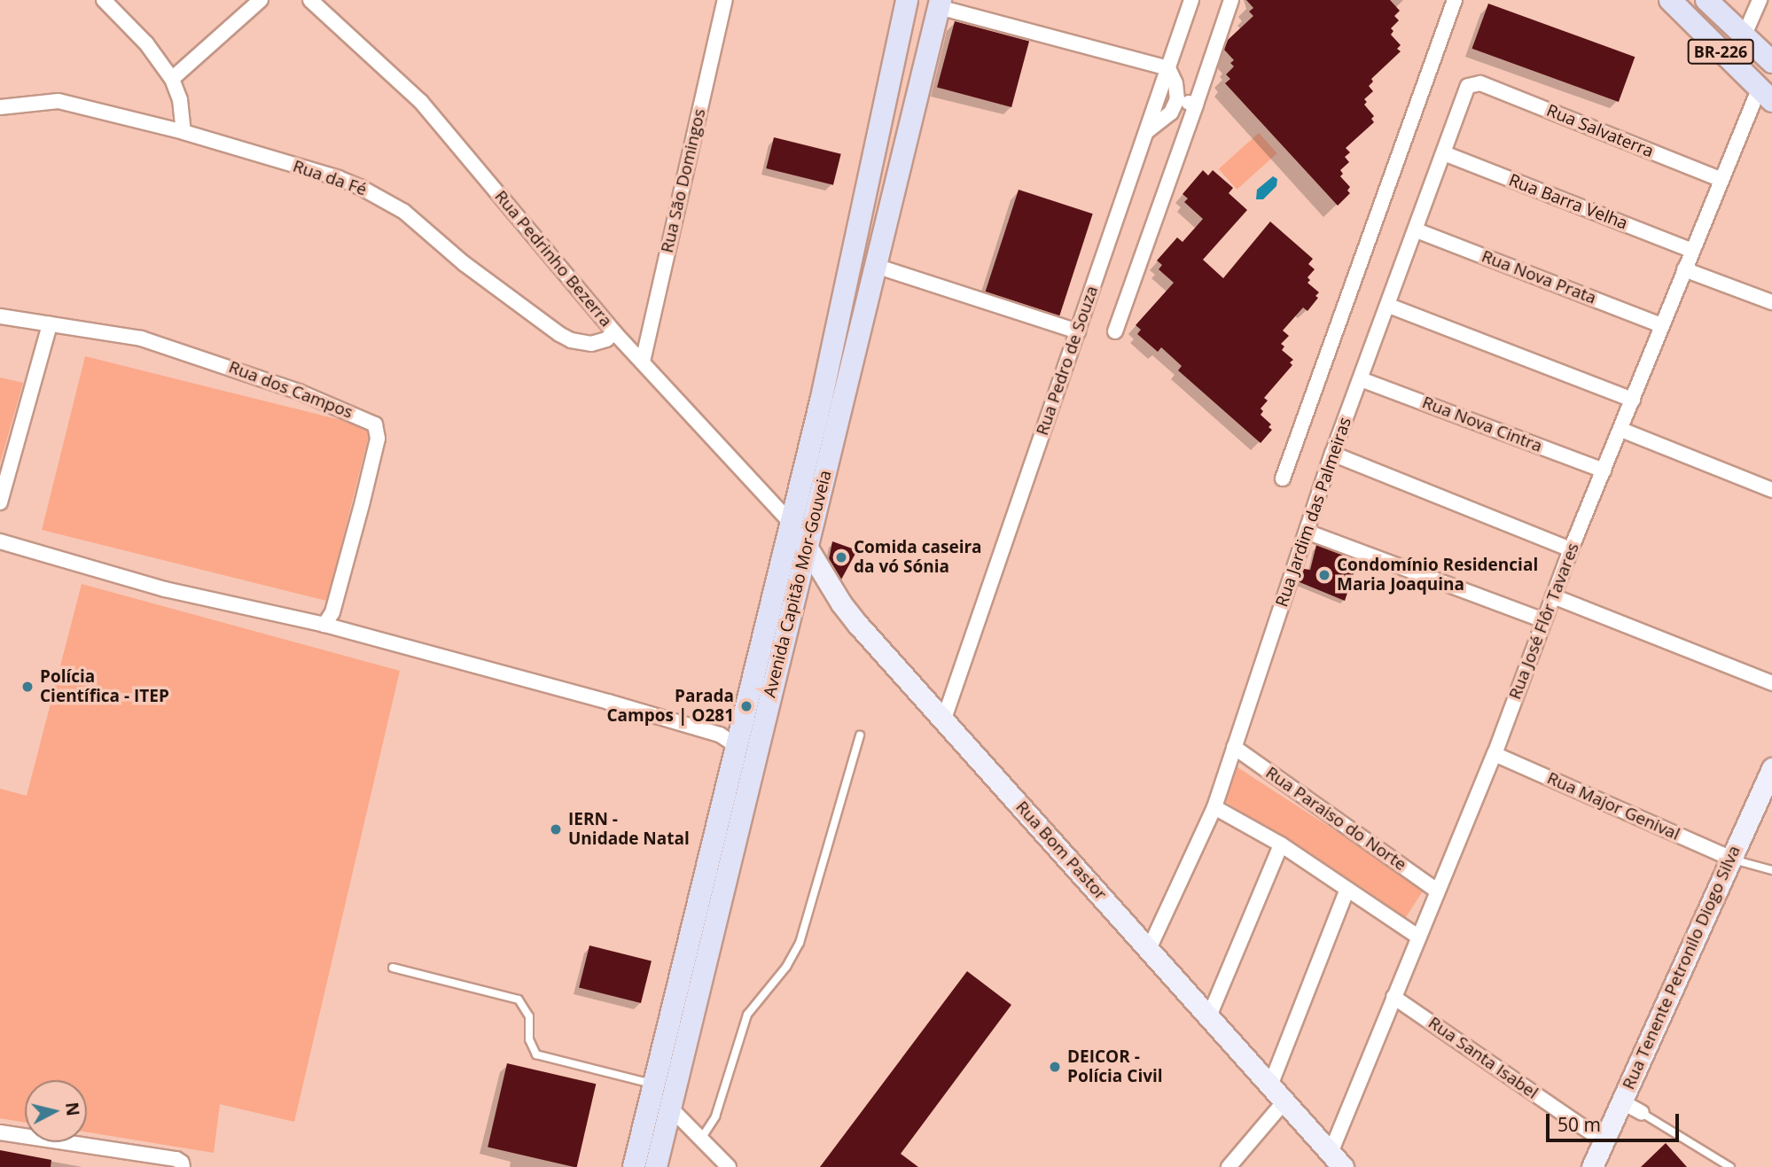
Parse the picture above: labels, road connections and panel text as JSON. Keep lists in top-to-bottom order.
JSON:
{
  "streets": {
    "main road": [
      "BR-226",
      "Avenida Capitão Mor-Gouveia",
      "Rua Bom Pastor",
      "Rua Tenente Petronilo Diogo Silva"
    ],
    "street": [
      "Rua Salvaterra",
      "Rua da Fé",
      "Rua São Domingos",
      "Rua Barra Velha",
      "Rua Pedrinho Bezerra",
      "Rua Nova Prata",
      "Rua Pedro de Souza",
      "Rua dos Campos",
      "Rua Nova Cintra",
      "Rua Jardim das Palmeiras",
      "Rua José Flôr Tavares",
      "Rua Major Genival",
      "Rua Paraiso do Norte",
      "Rua Santa Isabel"
    ]
  },
  "crossings": [
    ["BR-226", "Rua José Flôr Tavares"],
    ["Rua Salvaterra", "Rua Jardim das Palmeiras"],
    ["Rua Salvaterra", "Rua José Flôr Tavares"],
    ["Rua da Fé", "Rua Pedrinho Bezerra"],
    ["Rua São Domingos", "Rua Pedrinho Bezerra"],
    ["Rua Barra Velha", "Rua Jardim das Palmeiras"],
    ["Rua Barra Velha", "Rua José Flôr Tavares"],
    ["Rua Pedrinho Bezerra", "Avenida Capitão Mor-Gouveia"],
    ["Rua Pedrinho Bezerra", "Rua Bom Pastor"],
    ["Rua Nova Prata", "Rua Jardim das Palmeiras"],
    ["Rua Nova Prata", "Rua José Flôr Tavares"],
    ["Rua Pedro de Souza", "Rua Bom Pastor"],
    ["Rua Nova Cintra", "Rua Jardim das Palmeiras"],
    ["Rua Nova Cintra", "Rua José Flôr Tavares"],
    ["Rua Jardim das Palmeiras", "Rua Paraiso do Norte"],
    ["Rua Jardim das Palmeiras", "Rua Bom Pastor"],
    ["Avenida Capitão Mor-Gouveia", "Rua Bom Pastor"],
    ["Rua José Flôr Tavares", "Rua Major Genival"],
    ["Rua José Flôr Tavares", "Rua Paraiso do Norte"],
    ["Rua José Flôr Tavares", "Rua Bom Pastor"],
    ["Rua José Flôr Tavares", "Rua Santa Isabel"],
    ["Rua Major Genival", "Rua Tenente Petronilo Diogo Silva"],
    ["Rua Tenente Petronilo Diogo Silva", "Rua Santa Isabel"]
  ],
  "places": [
    "Comida caseira da vó Sónia",
    "Condomínio Residencial Maria Joaquina",
    "Polícia Científica - ITEP",
    "Parada Campos | O281",
    "IERN - Unidade Natal",
    "DEICOR - Polícia Civil"
  ],
  "scale_bar": "50 m",
  "north": "right"
}
